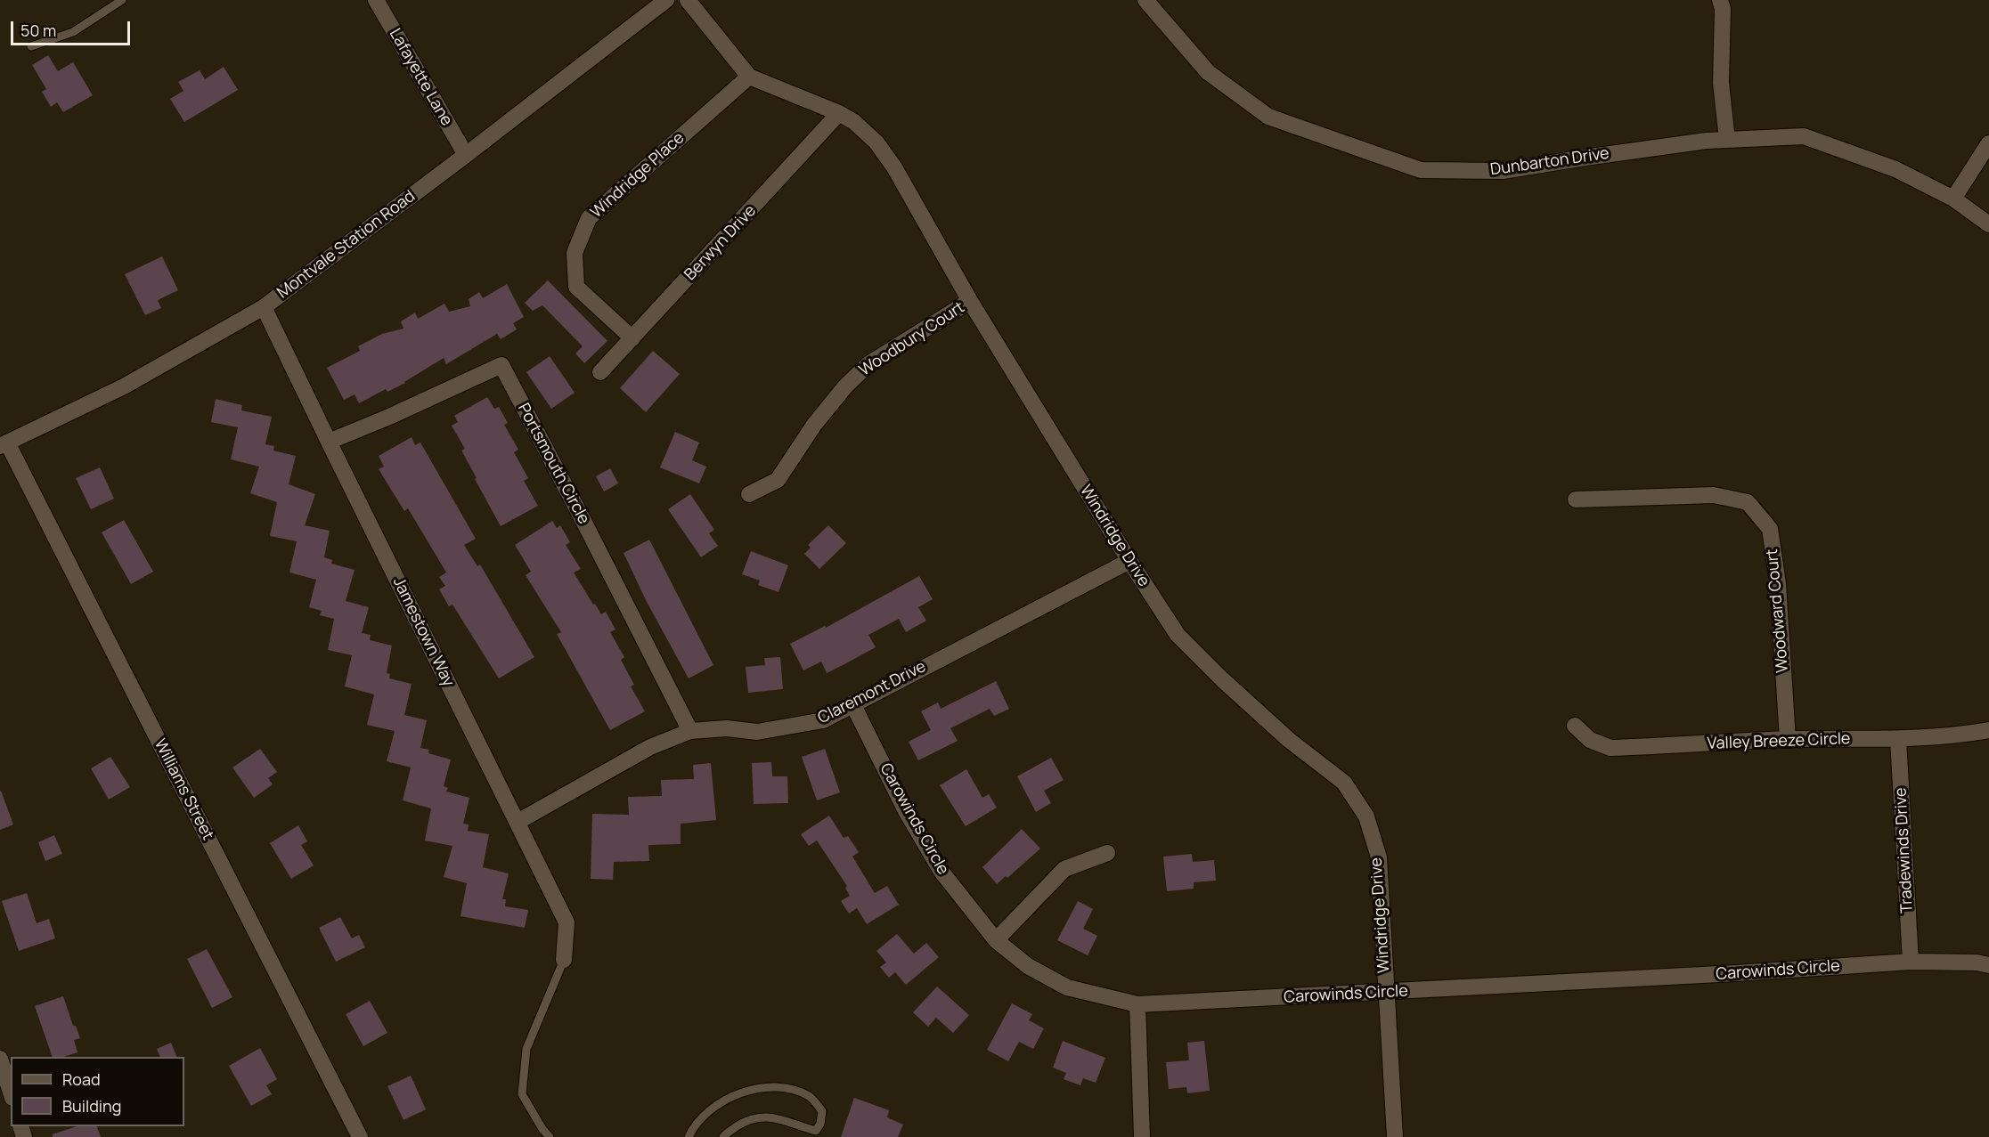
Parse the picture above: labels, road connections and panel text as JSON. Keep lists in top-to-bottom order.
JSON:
{
  "streets": {
    "street": [
      "Lafayette Lane",
      "Dunbarton Drive",
      "Windridge Place",
      "Berwyn Drive",
      "Montvale Station Road",
      "Woodbury Court",
      "Portsmouth Circle",
      "Windridge Drive",
      "Woodward Court",
      "Jamestown Way",
      "Claremont Drive",
      "Valley Breeze Circle",
      "Williams Street",
      "Carowinds Circle",
      "Tradewinds Drive"
    ]
  },
  "crossings": [
    ["Lafayette Lane", "Montvale Station Road"],
    ["Windridge Place", "Berwyn Drive"],
    ["Windridge Place", "Windridge Drive"],
    ["Berwyn Drive", "Windridge Drive"],
    ["Montvale Station Road", "Jamestown Way"],
    ["Montvale Station Road", "Williams Street"],
    ["Woodbury Court", "Windridge Drive"],
    ["Portsmouth Circle", "Jamestown Way"],
    ["Portsmouth Circle", "Claremont Drive"],
    ["Windridge Drive", "Claremont Drive"],
    ["Windridge Drive", "Carowinds Circle"],
    ["Woodward Court", "Valley Breeze Circle"],
    ["Jamestown Way", "Claremont Drive"],
    ["Claremont Drive", "Carowinds Circle"],
    ["Valley Breeze Circle", "Tradewinds Drive"],
    ["Carowinds Circle", "Tradewinds Drive"]
  ],
  "legend": ["Road", "Building"],
  "scale_bar": "50 m"
}
